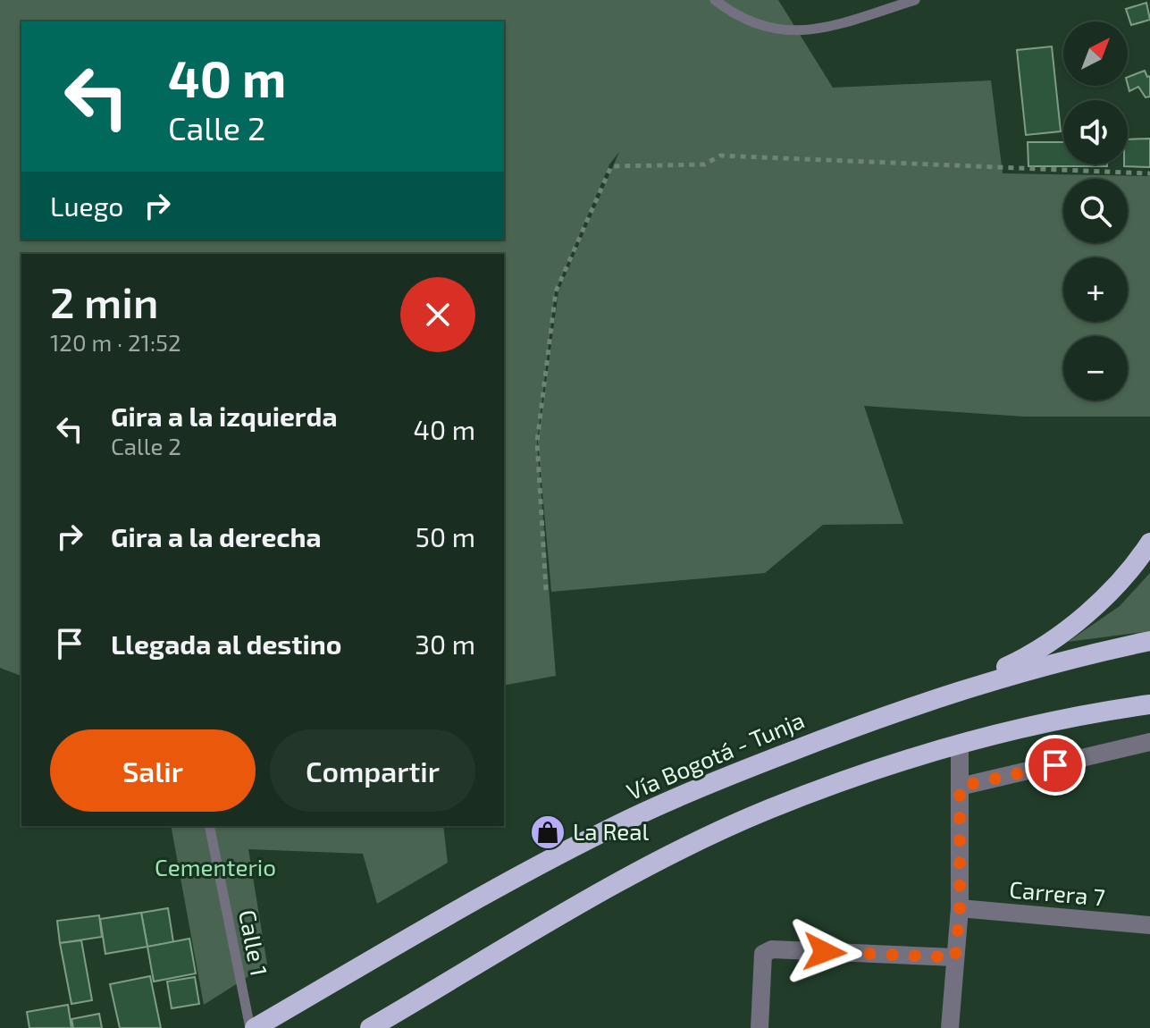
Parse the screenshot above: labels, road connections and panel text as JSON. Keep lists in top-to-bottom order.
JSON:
{
  "streets": {
    "highway": ["Vía Bogotá - Tunja"],
    "street": ["Carrera 7"],
    "lane": ["Calle 1"]
  },
  "crossings": [
    ["Vía Bogotá - Tunja", "Calle 1"]
  ],
  "parks": ["Cementerio"],
  "places": {
    "shop": ["La Real"]
  },
  "north": "top right",
  "page": {
    "map_buttons": ["+", "−"],
    "turn": ["40 m", "Calle 2"],
    "then": "Luego",
    "heading": ["2 min", "120 m · 21:52"],
    "list": [
      {
        "name": "Gira a la izquierda",
        "note": "Calle 2",
        "value": "40 m"
      },
      {
        "name": "Gira a la derecha",
        "value": "50 m"
      },
      {
        "name": "Llegada al destino",
        "value": "30 m"
      }
    ],
    "buttons": ["Salir", "Compartir"]
  }
}
